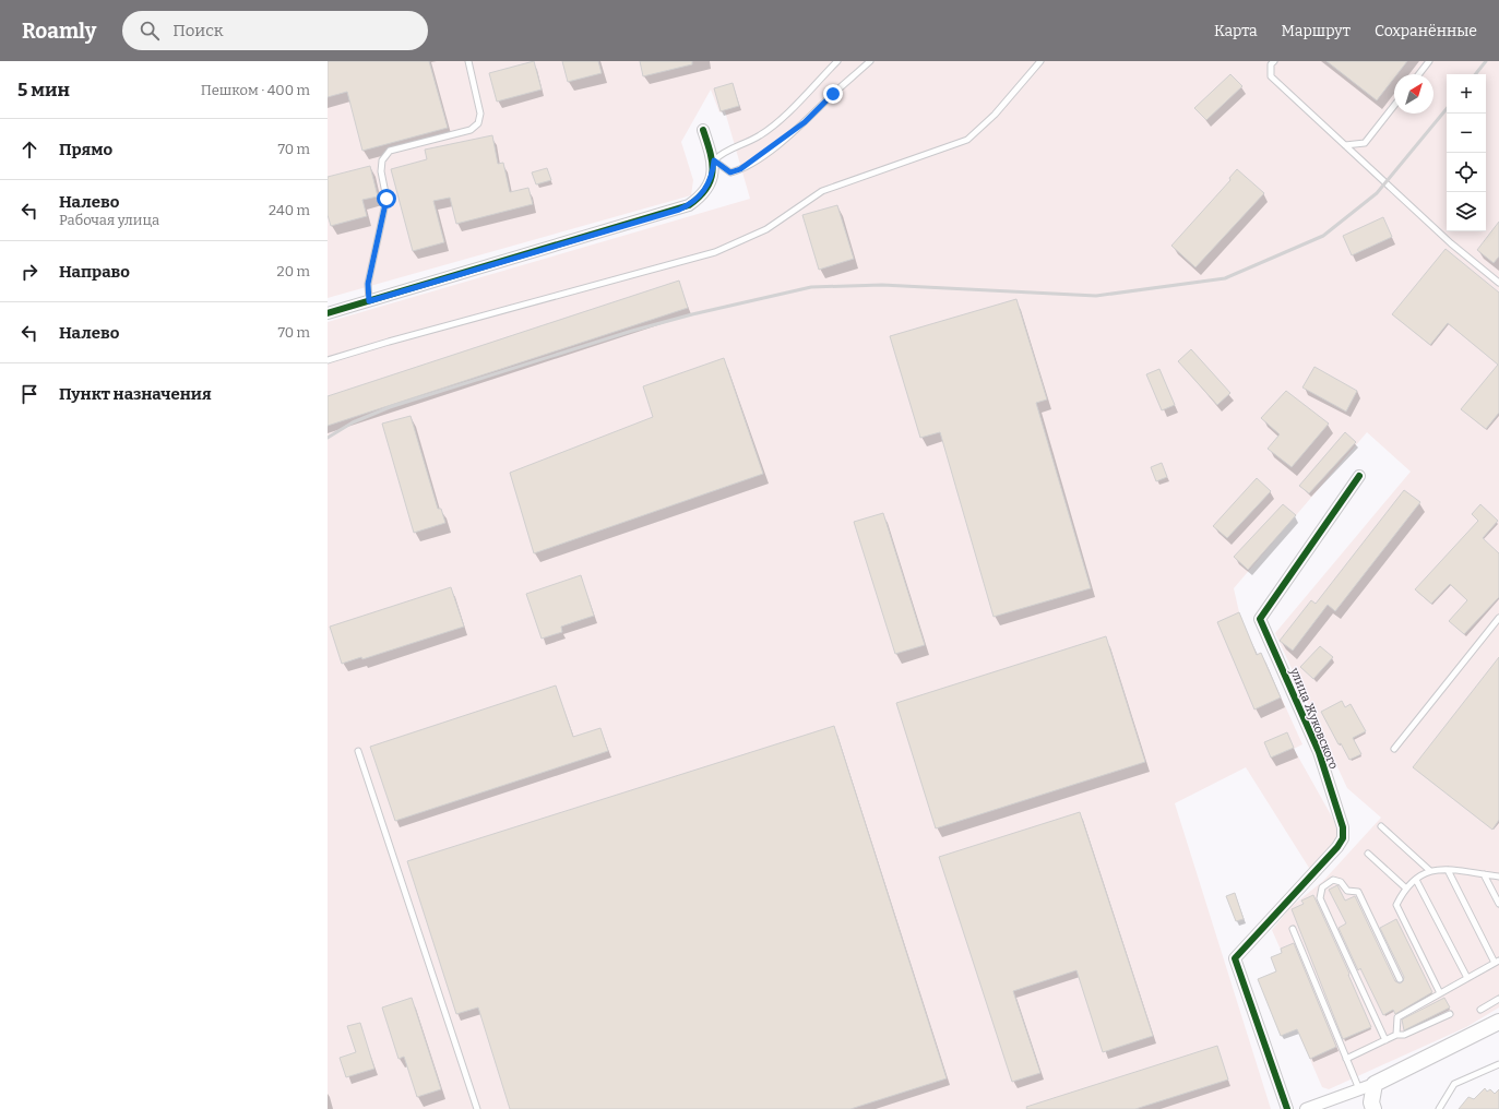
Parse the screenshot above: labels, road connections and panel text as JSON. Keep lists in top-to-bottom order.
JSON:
{
  "streets": {
    "street": ["улица Жуковского"]
  },
  "north": "top right",
  "page": {
    "header": "Roamly",
    "search": "Поиск",
    "nav": ["Карта", "Маршрут", "Сохранённые"],
    "heading": ["5 мин", "Пешком · 400 m"],
    "map_buttons": ["+", "−"],
    "list": [
      ["Прямо", "70 m"],
      ["Налево", "Рабочая улица", "240 m"],
      ["Направо", "20 m"],
      ["Налево", "70 m"],
      "Пункт назначения"
    ]
  }
}
